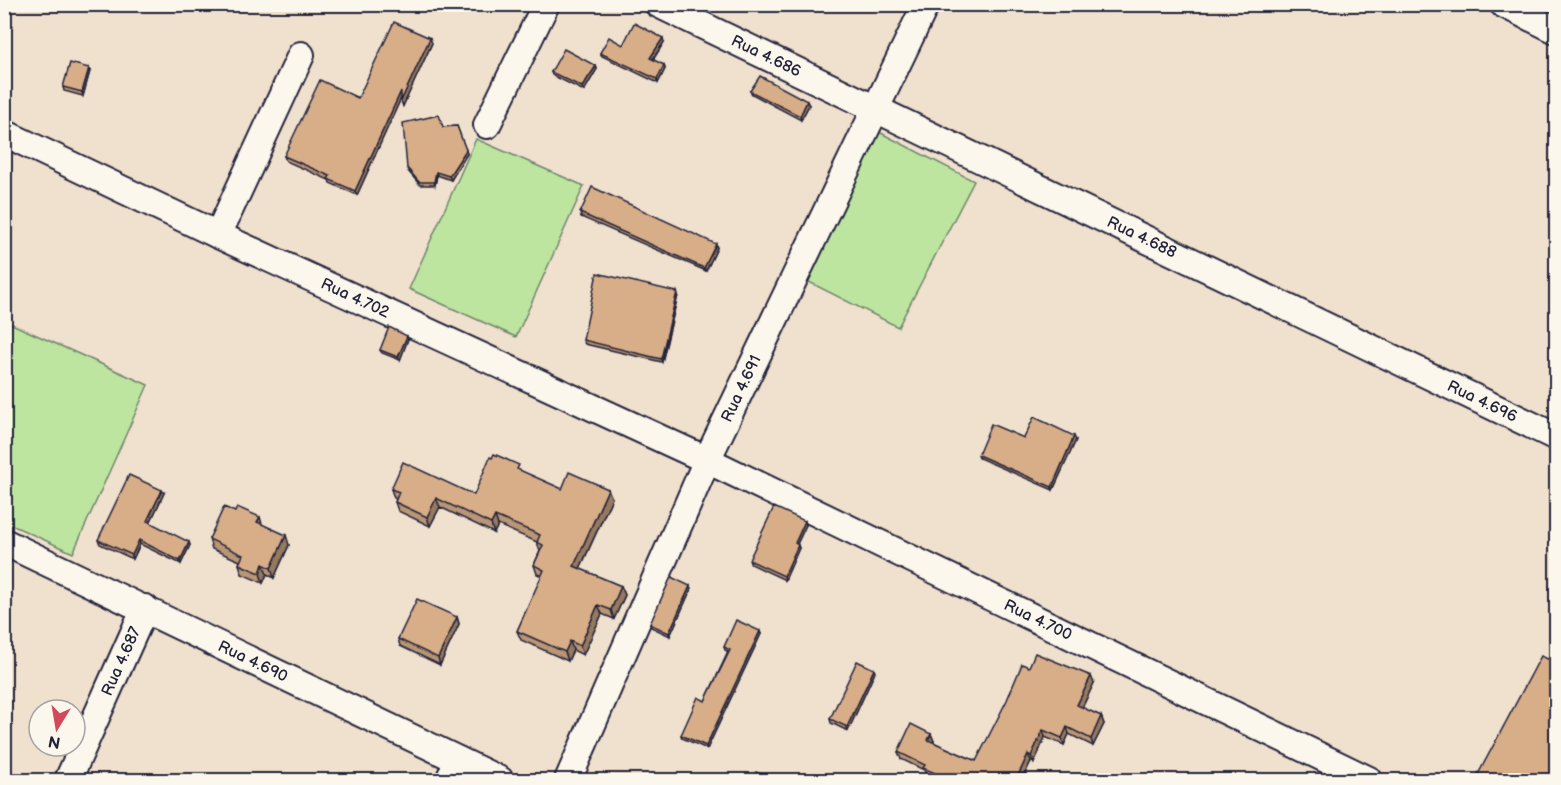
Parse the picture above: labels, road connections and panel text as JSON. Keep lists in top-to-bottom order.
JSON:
{
  "streets": {
    "street": [
      "Rua 4.686",
      "Rua 4.688",
      "Rua 4.702",
      "Rua 4.691",
      "Rua 4.696",
      "Rua 4.700",
      "Rua 4.690",
      "Rua 4.687"
    ]
  },
  "crossings": [
    ["Rua 4.686", "Rua 4.688"],
    ["Rua 4.686", "Rua 4.691"],
    ["Rua 4.688", "Rua 4.691"],
    ["Rua 4.688", "Rua 4.696"],
    ["Rua 4.702", "Rua 4.691"],
    ["Rua 4.702", "Rua 4.700"],
    ["Rua 4.691", "Rua 4.700"],
    ["Rua 4.690", "Rua 4.687"]
  ],
  "north": "bottom"
}
